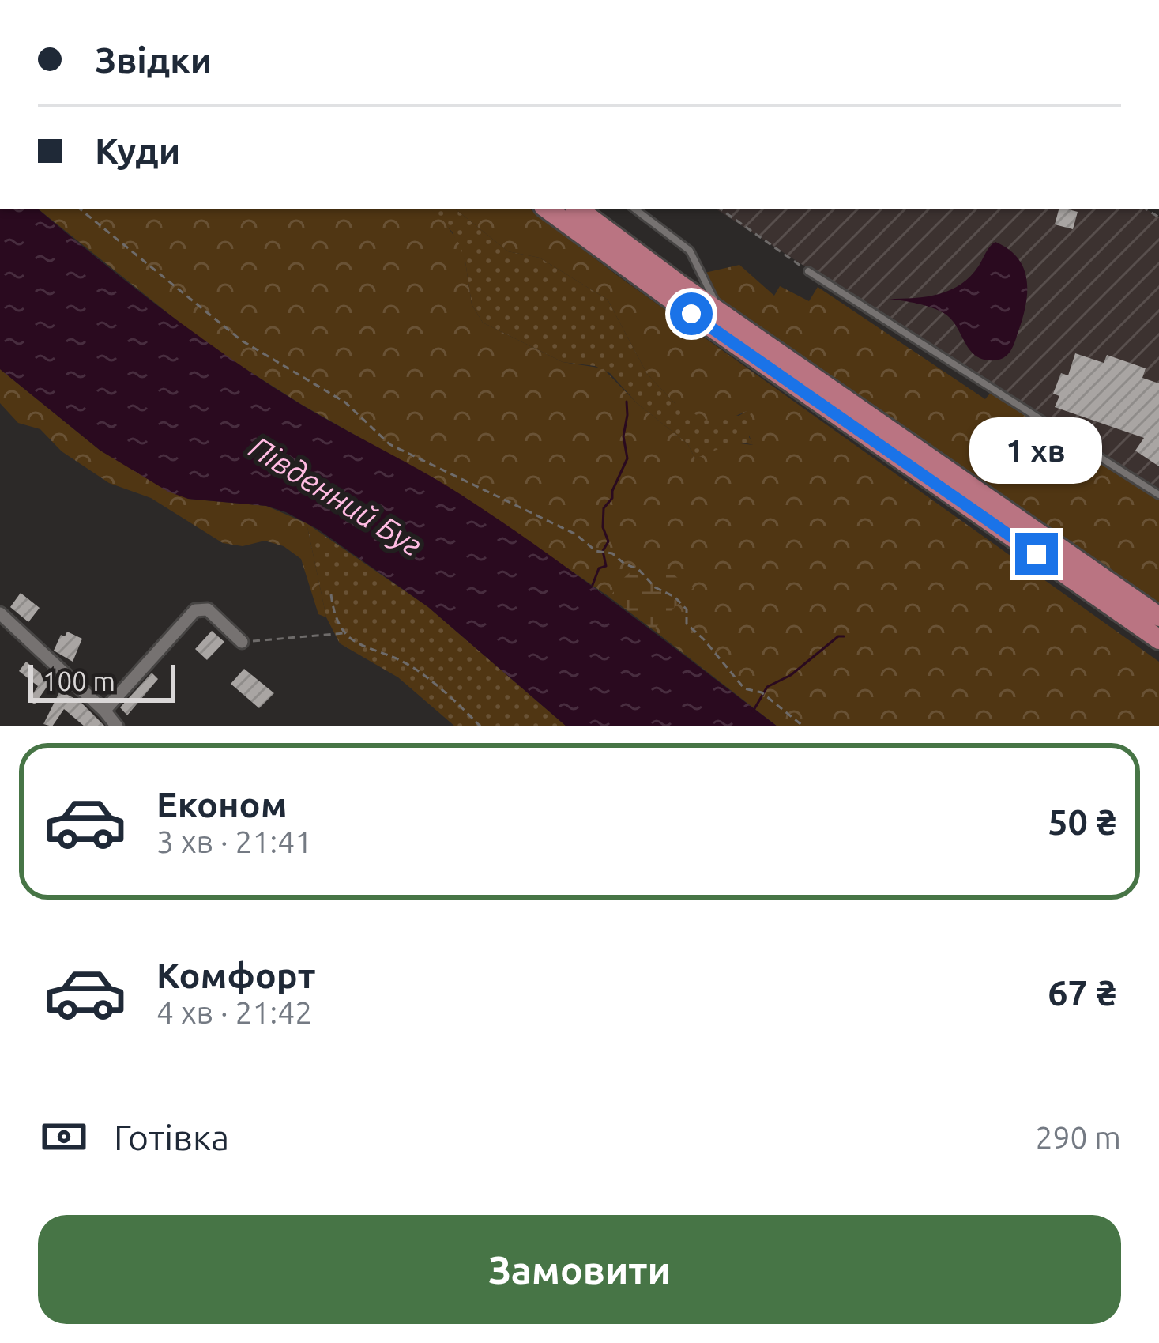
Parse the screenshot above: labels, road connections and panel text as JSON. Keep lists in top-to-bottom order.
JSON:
{
  "water": ["Південний Буг"],
  "scale_bar": "100 m",
  "page": {
    "banner": ["Звідки", "Куди"],
    "bubble": "1 хв",
    "scale": "100 m",
    "list": [
      {
        "name": "Економ",
        "note": "3 хв · 21:41",
        "value": "50 ₴"
      },
      {
        "name": "Комфорт",
        "note": "4 хв · 21:42",
        "value": "67 ₴"
      }
    ],
    "pay": ["Готівка", "290 m"],
    "buttons": "Замовити"
  }
}
